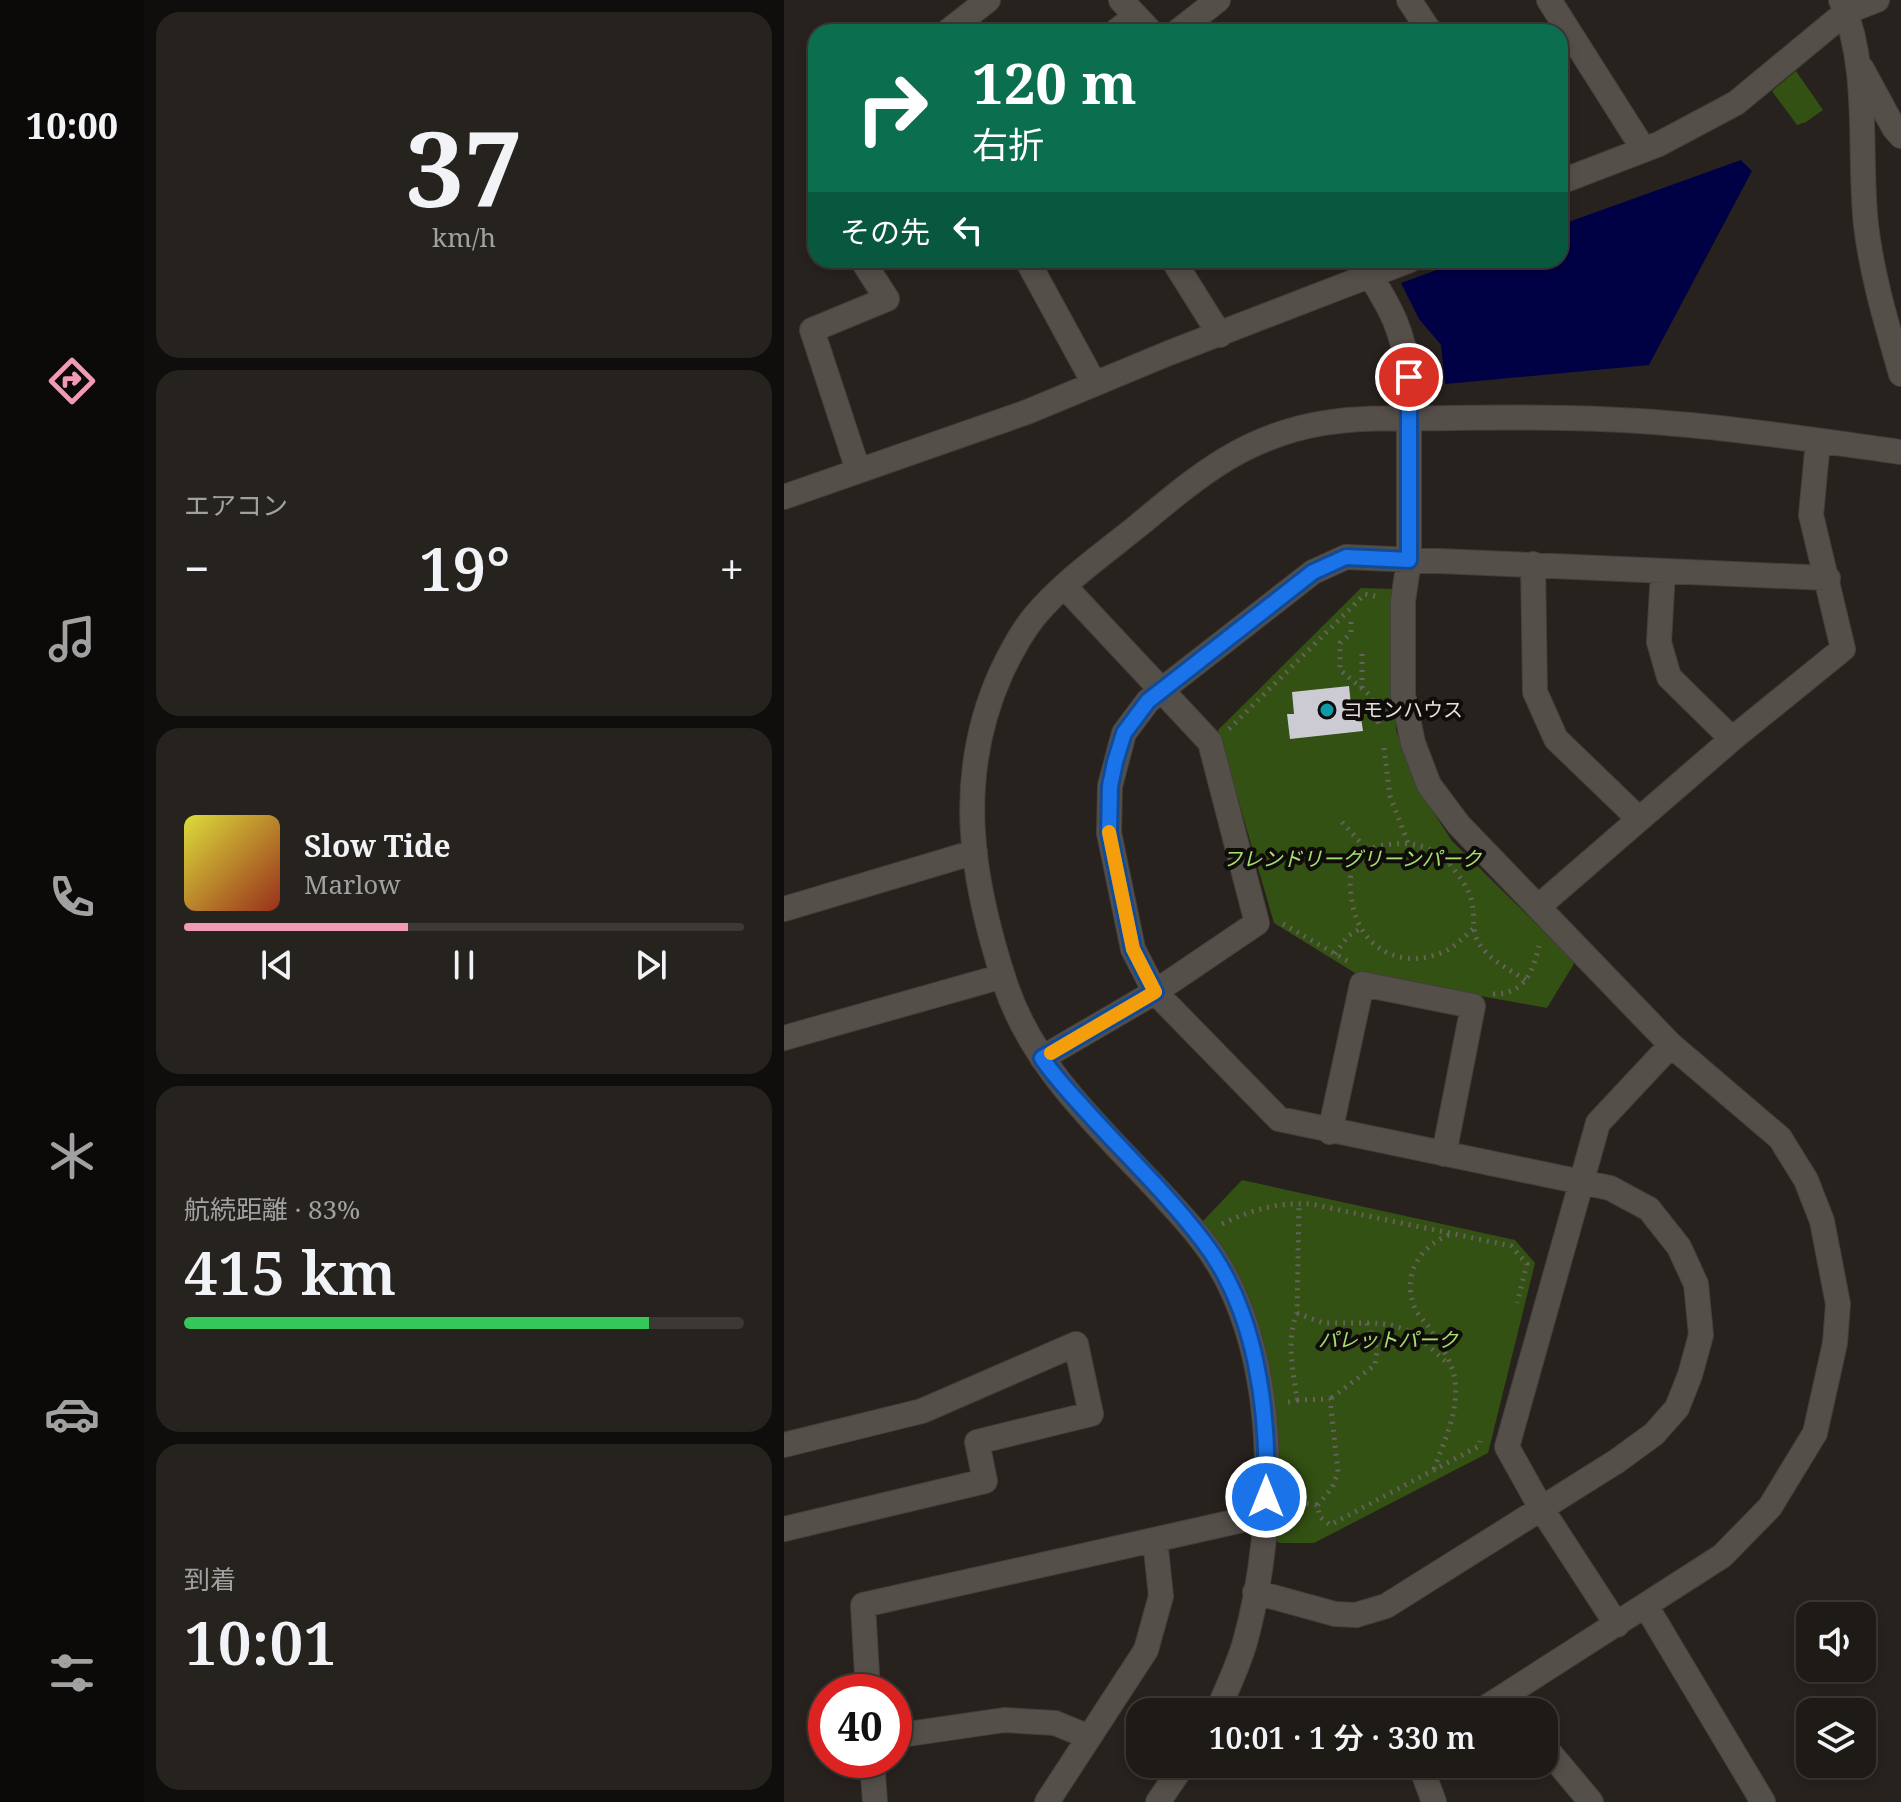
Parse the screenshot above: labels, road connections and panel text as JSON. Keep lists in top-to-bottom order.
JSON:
{
  "parks": ["フレンドリーグリーンパーク", "パレットパーク"],
  "places": ["コモンハウス"],
  "page": {
    "tabs": "10:00",
    "tile": [
      ["37", "km/h"],
      "エアコン",
      ["航続距離 · 83%", "415 km"],
      ["到着", "10:01"]
    ],
    "turn": ["120 m", "右折"],
    "then": "その先",
    "heat": ["−", "19°", "+"],
    "song": ["Slow Tide", "Marlow"],
    "limit": "40",
    "trip": "10:01 · 1 分 · 330 m"
  }
}
